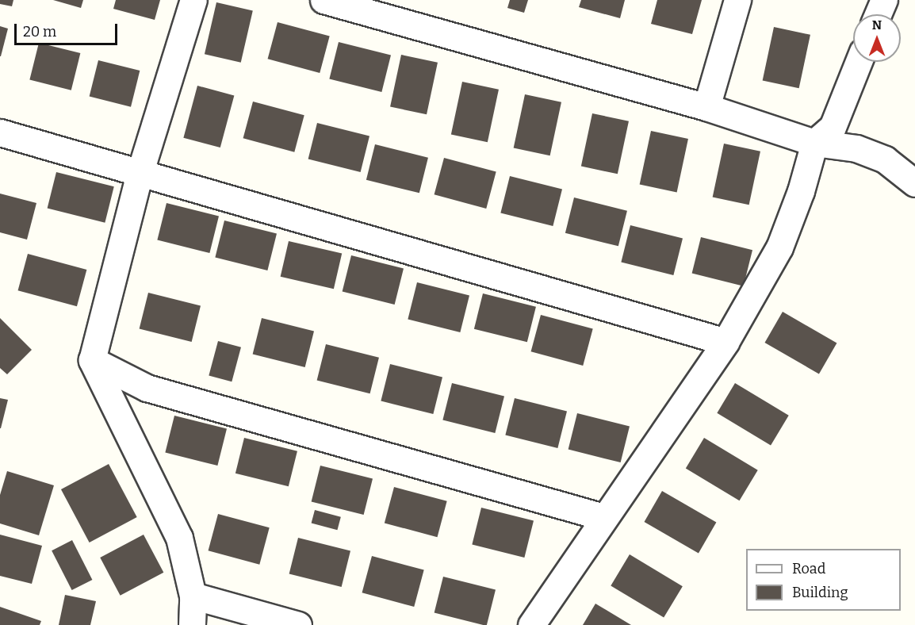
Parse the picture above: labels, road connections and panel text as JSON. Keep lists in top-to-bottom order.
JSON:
{
  "legend": ["Road", "Building"],
  "scale_bar": "20 m",
  "north": "top"
}
